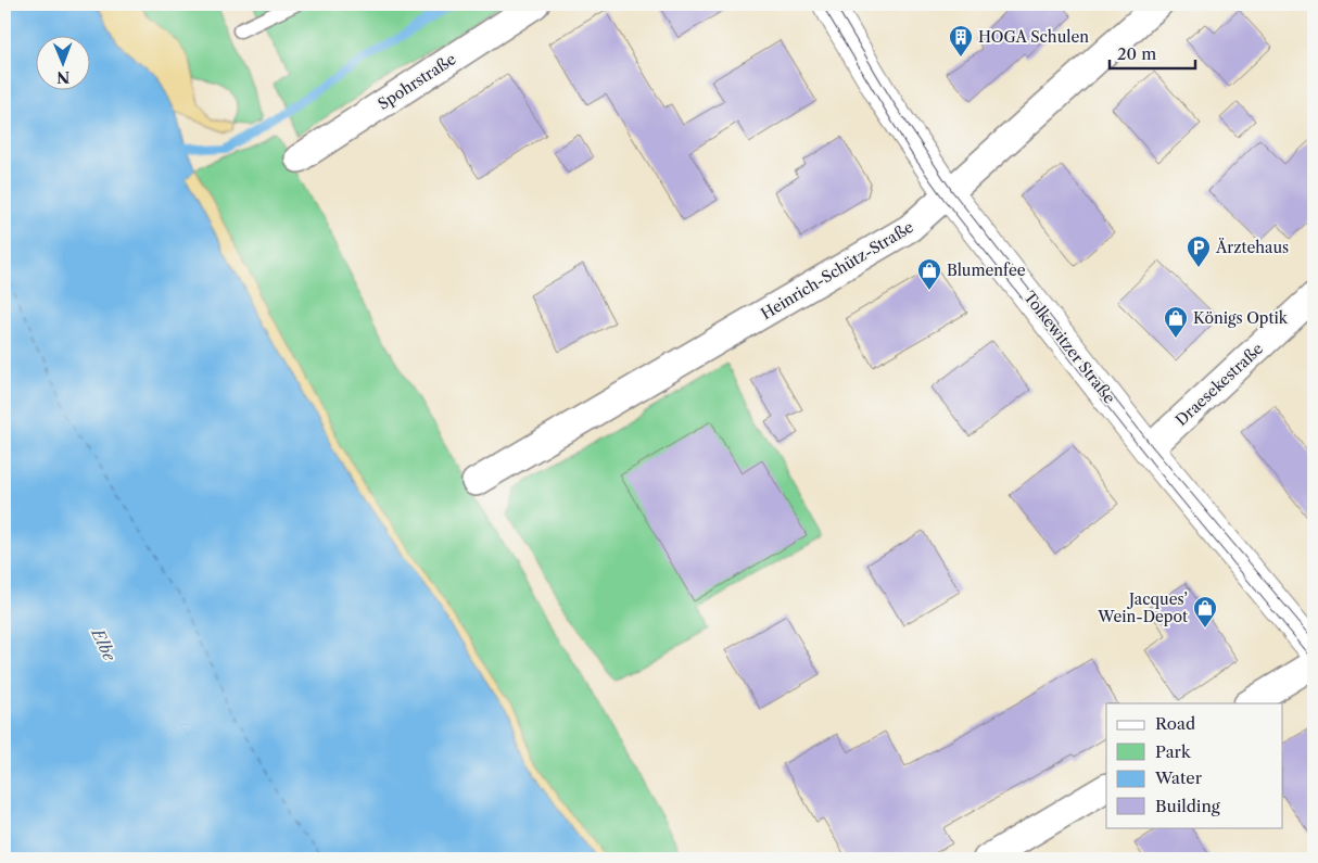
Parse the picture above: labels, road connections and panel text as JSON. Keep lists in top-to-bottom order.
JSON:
{
  "streets": {
    "main road": ["Tolkewitzer Straße"],
    "street": ["Spohrstraße", "Heinrich-Schütz-Straße", "Draesekestraße"]
  },
  "crossings": [
    ["Heinrich-Schütz-Straße", "Tolkewitzer Straße"],
    ["Tolkewitzer Straße", "Draesekestraße"]
  ],
  "water": ["Elbe"],
  "places": {
    "building": ["HOGA Schulen"],
    "parking": ["Ärztehaus"],
    "shop": ["Blumenfee", "Königs Optik", "Jacques’ Wein-Depot"]
  },
  "legend": [
    "Road",
    "Park",
    "Water",
    "Building"
  ],
  "scale_bar": "20 m",
  "north": "bottom"
}
